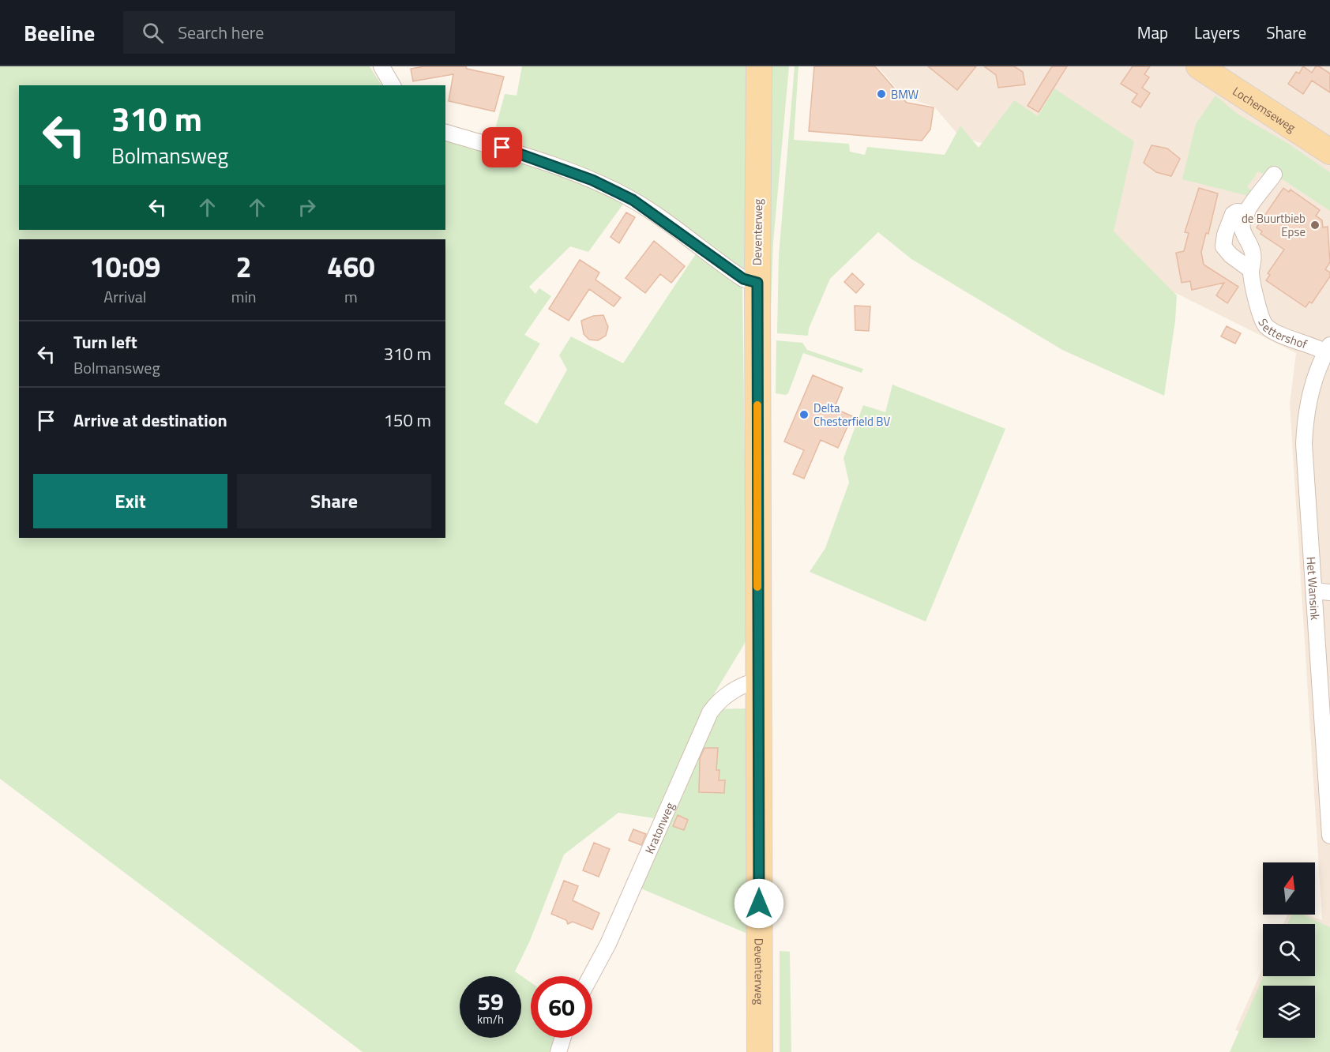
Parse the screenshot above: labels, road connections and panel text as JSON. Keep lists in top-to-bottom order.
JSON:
{
  "streets": {
    "main road": ["Lochemseweg", "Deventerweg"],
    "street": ["Settershof", "Het Wansink", "Kratonweg"]
  },
  "crossings": [
    ["Deventerweg", "Kratonweg"],
    ["Settershof", "Het Wansink"]
  ],
  "places": ["BMW", "de Buurtbieb Epse", "Delta Chesterfield BV"],
  "north": "top",
  "page": {
    "header": "Beeline",
    "search": "Search here",
    "nav": ["Map", "Layers", "Share"],
    "turn": ["310 m", "Bolmansweg"],
    "eta": [
      "10:09",
      "Arrival",
      "2",
      "min",
      "460",
      "m"
    ],
    "list": [
      {
        "name": "Turn left",
        "note": "Bolmansweg",
        "value": "310 m"
      },
      {
        "name": "Arrive at destination",
        "value": "150 m"
      }
    ],
    "buttons": ["Exit", "Share"],
    "speed": "59 km/h",
    "limit": "60"
  }
}
